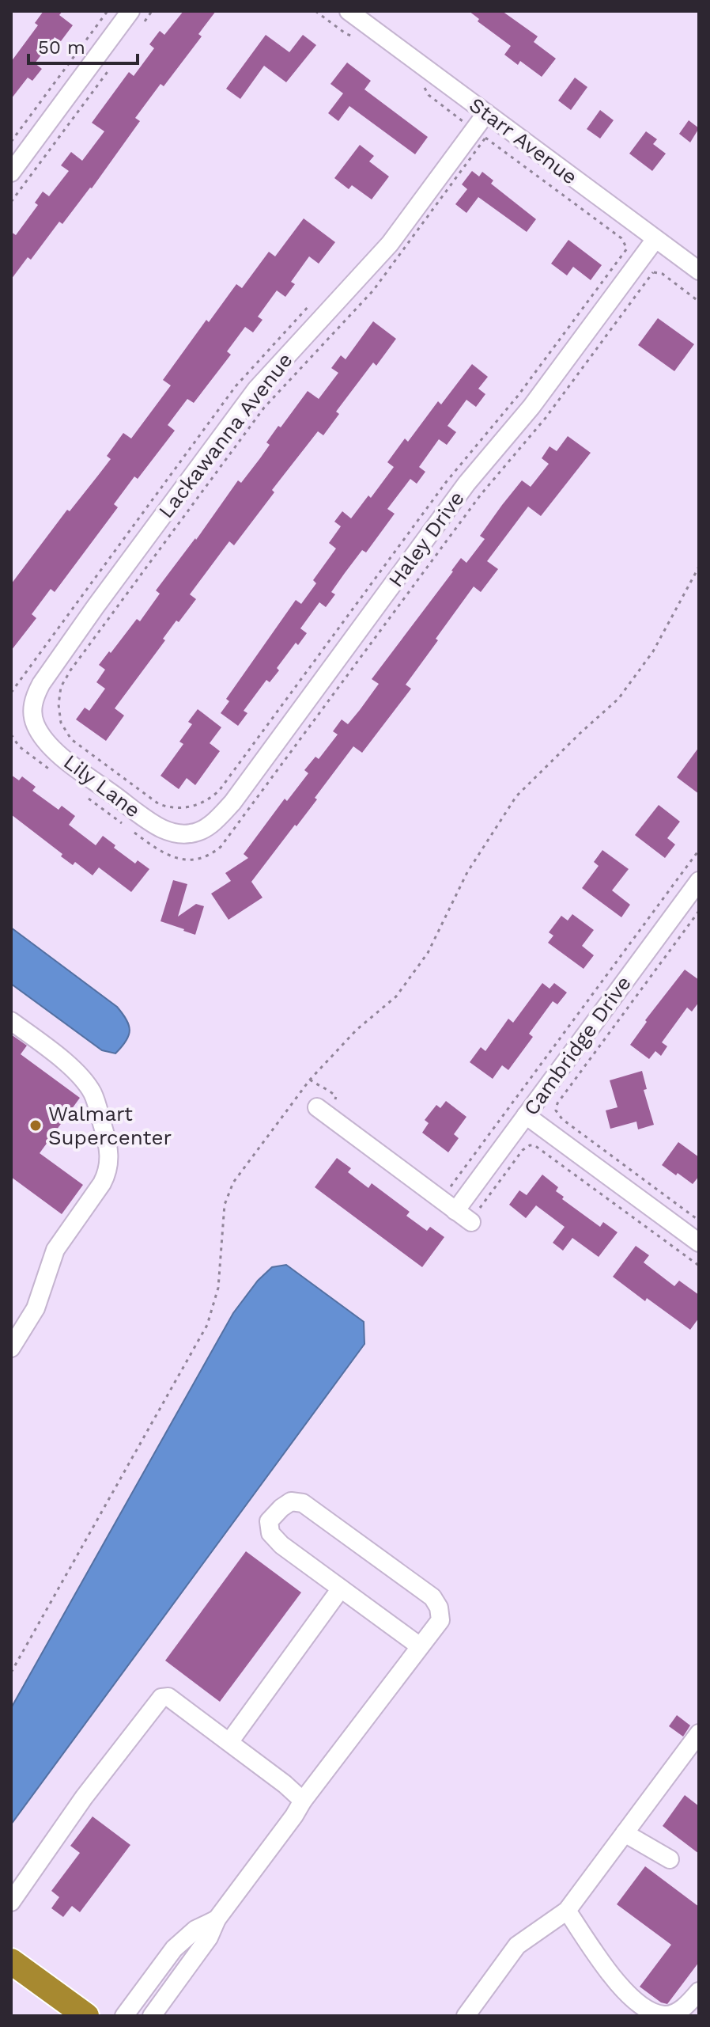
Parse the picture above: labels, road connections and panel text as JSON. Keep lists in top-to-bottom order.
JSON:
{
  "streets": {
    "street": [
      "Starr Avenue",
      "Lackawanna Avenue",
      "Haley Drive",
      "Lily Lane",
      "Cambridge Drive"
    ]
  },
  "crossings": [
    ["Starr Avenue", "Lackawanna Avenue"],
    ["Starr Avenue", "Haley Drive"],
    ["Lackawanna Avenue", "Lily Lane"],
    ["Haley Drive", "Lily Lane"]
  ],
  "places": ["Walmart Supercenter"],
  "scale_bar": "50 m"
}
